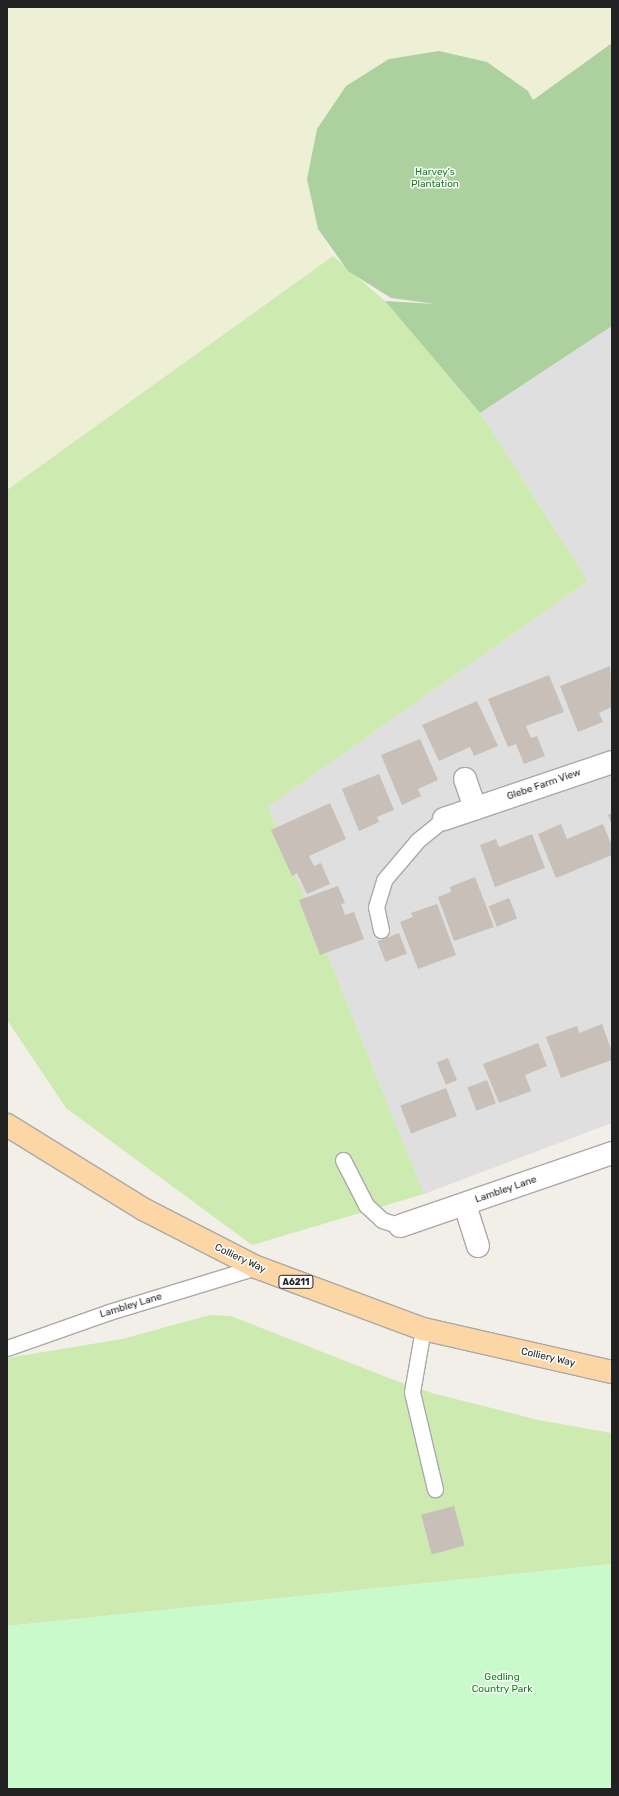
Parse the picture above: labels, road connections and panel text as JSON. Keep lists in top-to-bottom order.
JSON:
{
  "streets": {
    "main road": ["Colliery Way", "A6211"],
    "street": ["Glebe Farm View", "Lambley Lane"]
  },
  "crossings": [
    ["Lambley Lane", "Colliery Way"]
  ],
  "parks": ["Harvey's Plantation", "Gedling Country Park"]
}
